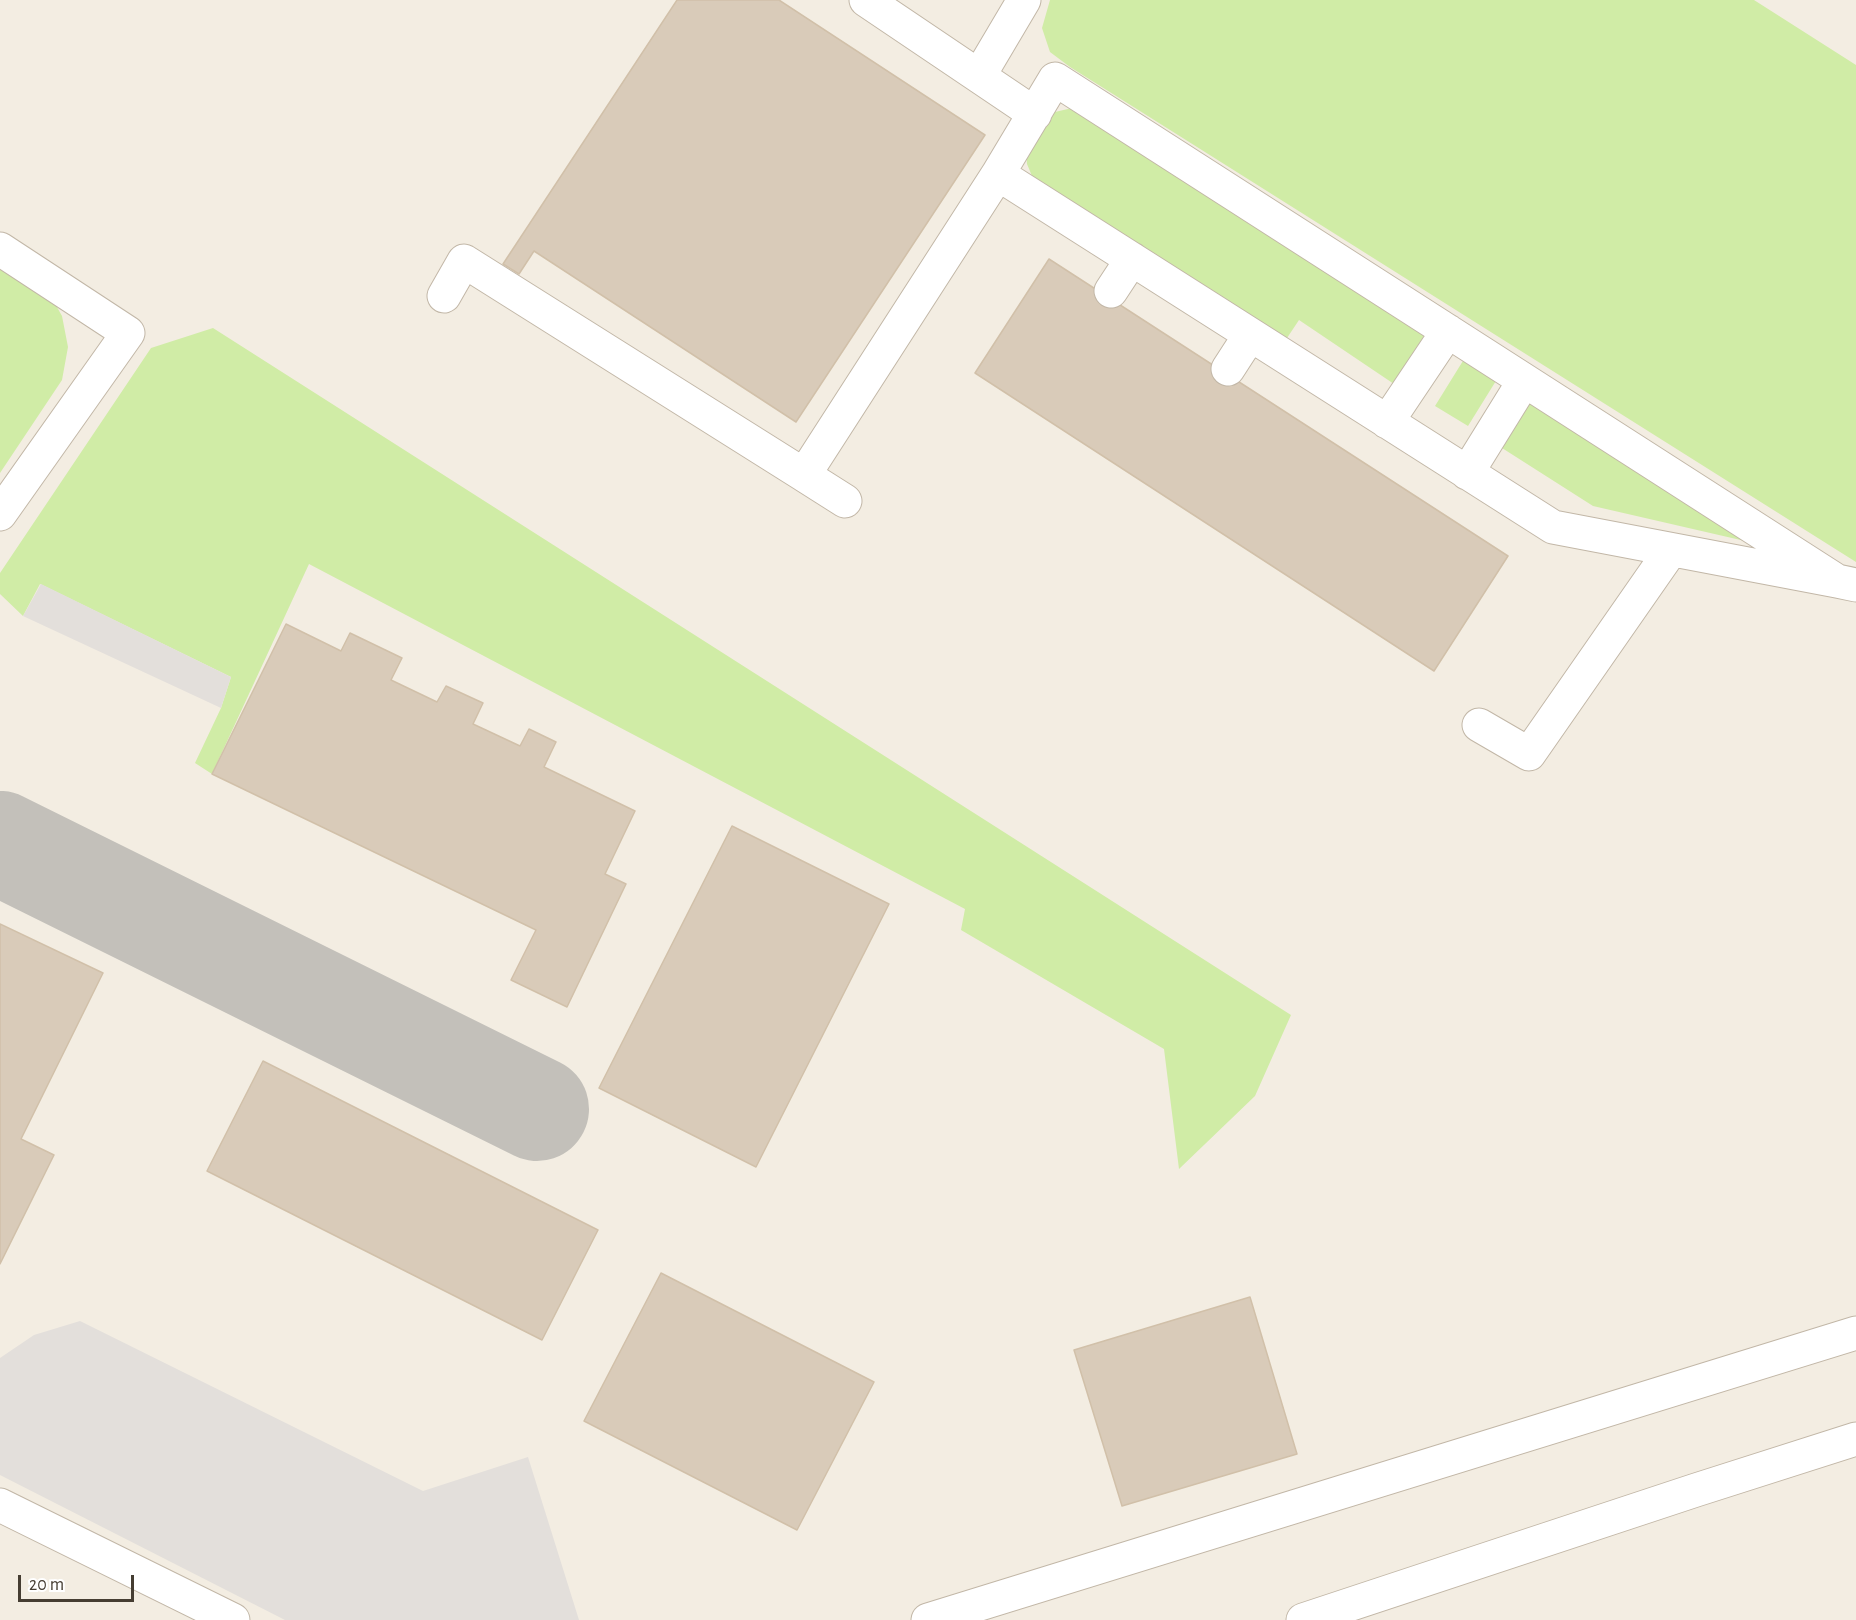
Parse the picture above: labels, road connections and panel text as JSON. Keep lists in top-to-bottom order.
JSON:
{
  "scale_bar": "20 m"
}
